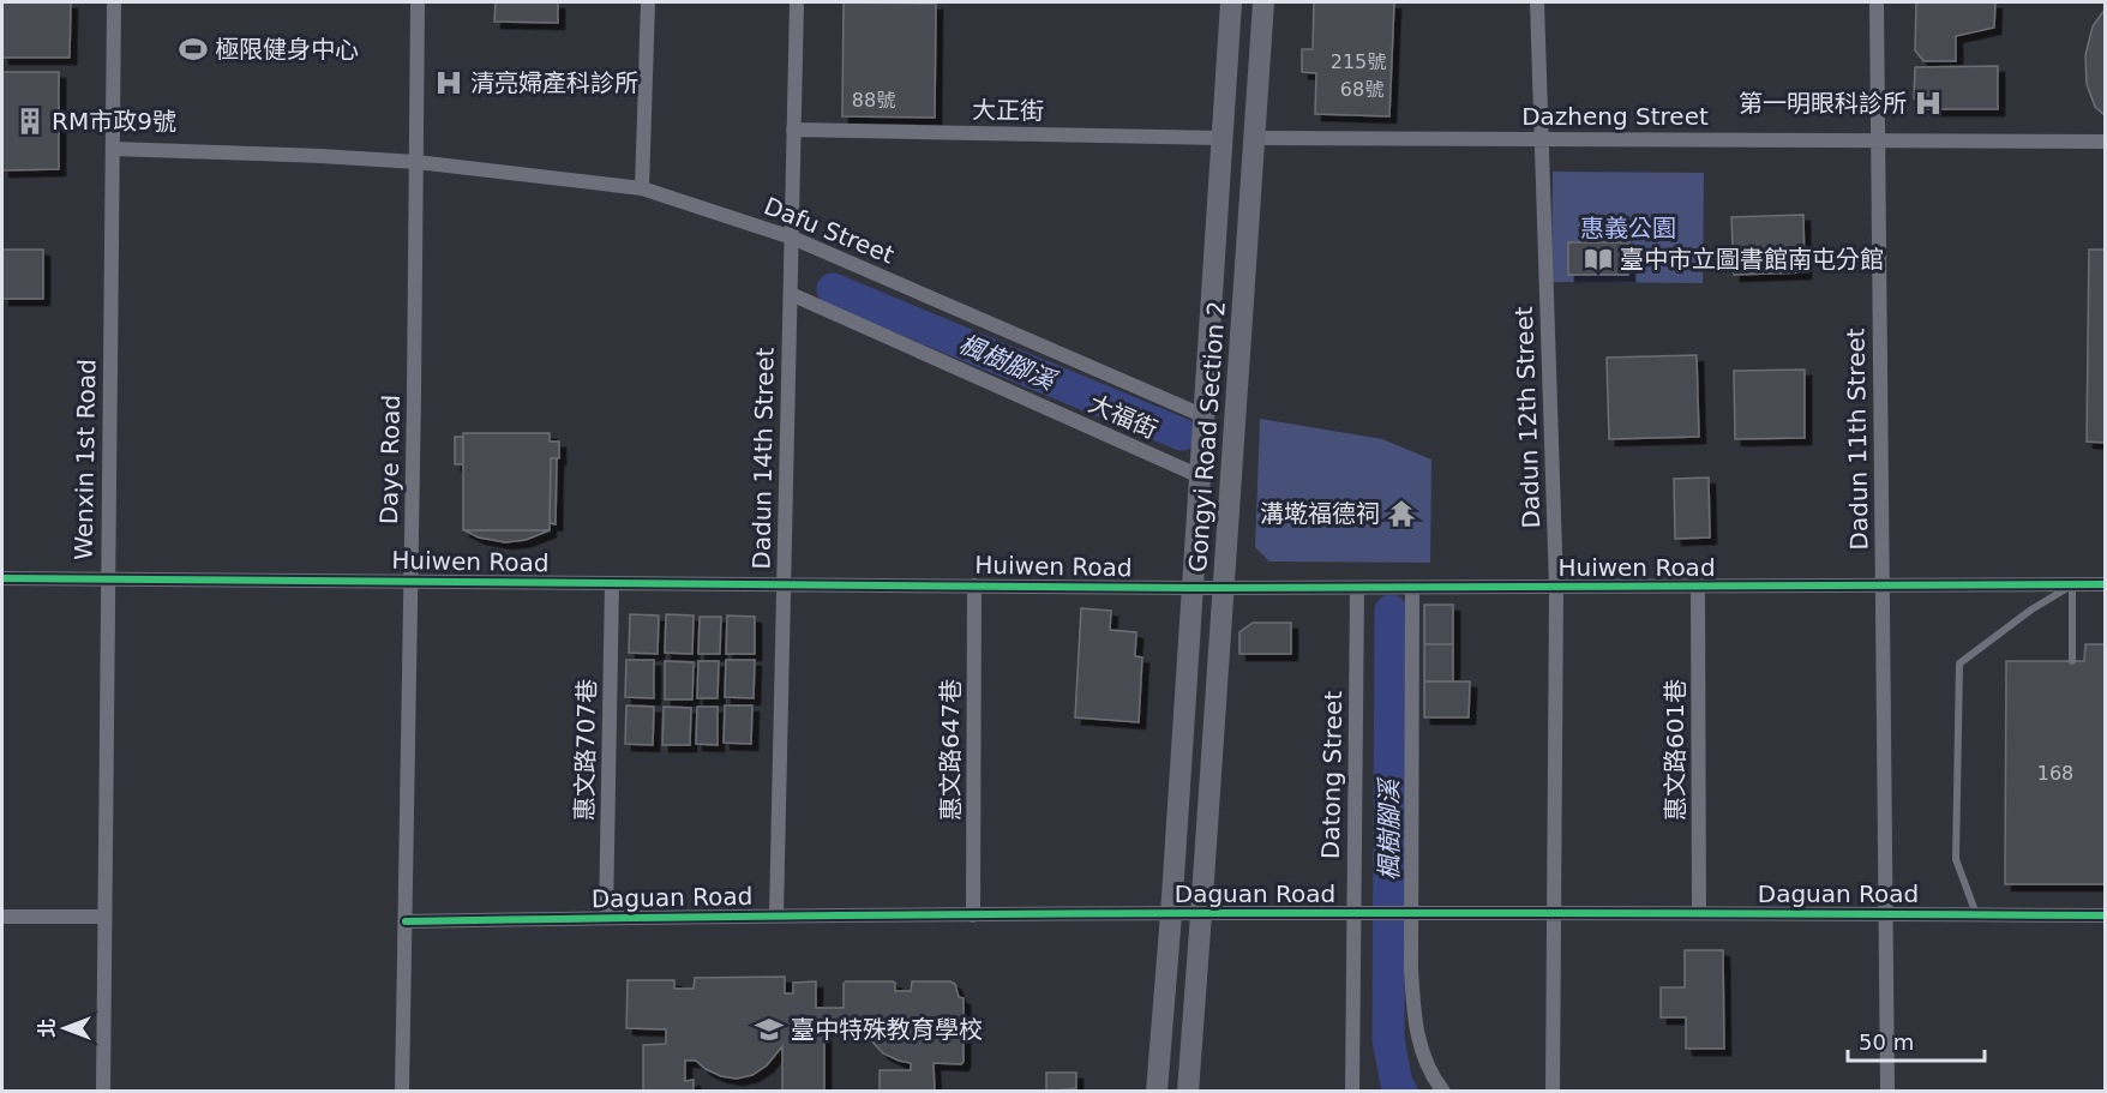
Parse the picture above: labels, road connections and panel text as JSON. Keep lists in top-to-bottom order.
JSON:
{
  "streets": {
    "main road": ["Gongyi Road Section 2"],
    "street": [
      "大正街",
      "Dazheng Street",
      "Dafu Street",
      "大福街",
      "Dadun 12th Street",
      "Dadun 11th Street",
      "Dadun 14th Street",
      "Wenxin 1st Road",
      "Daye Road",
      "Huiwen Road",
      "惠文路707巷",
      "惠文路647巷",
      "惠文路601巷",
      "Datong Street",
      "Daguan Road"
    ]
  },
  "crossings": [
    ["大正街", "Gongyi Road Section 2"],
    ["大正街", "Dadun 14th Street"],
    ["Dazheng Street", "Dadun 12th Street"],
    ["Dazheng Street", "Gongyi Road Section 2"],
    ["Dazheng Street", "Dadun 11th Street"],
    ["Dafu Street", "Gongyi Road Section 2"],
    ["Dafu Street", "Dadun 14th Street"],
    ["Dafu Street", "Wenxin 1st Road"],
    ["Dafu Street", "Daye Road"],
    ["大福街", "Gongyi Road Section 2"],
    ["大福街", "Dadun 14th Street"],
    ["Dadun 12th Street", "Huiwen Road"],
    ["Dadun 12th Street", "Daguan Road"],
    ["Gongyi Road Section 2", "Huiwen Road"],
    ["Gongyi Road Section 2", "Daguan Road"],
    ["Dadun 11th Street", "Huiwen Road"],
    ["Dadun 11th Street", "Daguan Road"],
    ["Dadun 14th Street", "Huiwen Road"],
    ["Dadun 14th Street", "Daguan Road"],
    ["Wenxin 1st Road", "Huiwen Road"],
    ["Daye Road", "Huiwen Road"],
    ["Daye Road", "Daguan Road"],
    ["Huiwen Road", "惠文路707巷"],
    ["Huiwen Road", "惠文路647巷"],
    ["Huiwen Road", "惠文路601巷"],
    ["Huiwen Road", "Datong Street"],
    ["惠文路707巷", "Daguan Road"],
    ["惠文路647巷", "Daguan Road"],
    ["惠文路601巷", "Daguan Road"],
    ["Datong Street", "Daguan Road"]
  ],
  "water": ["楓樹腳溪"],
  "parks": ["惠義公園"],
  "places": {
    "sports": ["極限健身中心"],
    "hospital": ["清亮婦產科診所", "第一明眼科診所"],
    "building": ["RM市政9號"],
    "library": ["臺中市立圖書館南屯分館"],
    "temple": ["溝墘福德祠"],
    "school or university": ["臺中特殊教育學校"]
  },
  "house_numbers": [
    "215號",
    "68號",
    "88號",
    "168"
  ],
  "scale_bar": "50 m",
  "north": "left"
}
